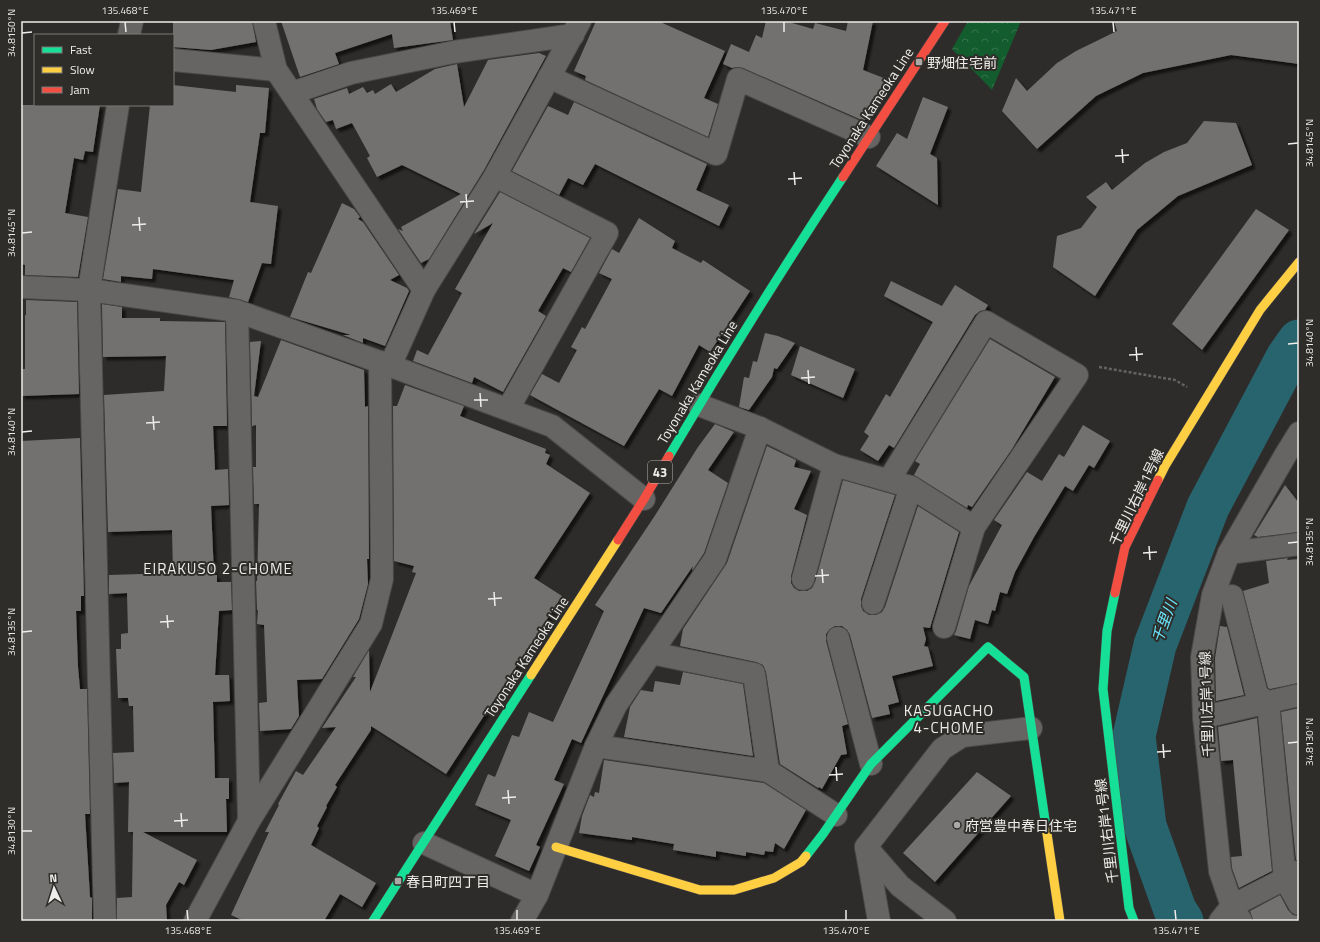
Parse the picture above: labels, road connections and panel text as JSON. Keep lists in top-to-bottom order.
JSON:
{
  "streets": {
    "street": [
      "Toyonaka Kameoka Line",
      "43",
      "千里川右岸1号線",
      "千里川左岸1号線"
    ]
  },
  "districts": ["EIRAKUSO 2-CHOME", "KASUGACHO 4-CHOME"],
  "water": ["千里川"],
  "places": {
    "transit": ["野畑住宅前", "春日町四丁目"],
    "other": ["府営豊中春日住宅"]
  },
  "legend": ["Fast", "Slow", "Jam"],
  "north": "top",
  "coordinates": [
    "135.468°E",
    "135.469°E",
    "135.470°E",
    "135.471°E",
    "34.8150°N",
    "34.8145°N",
    "34.8140°N",
    "34.8135°N",
    "34.8130°N"
  ]
}
